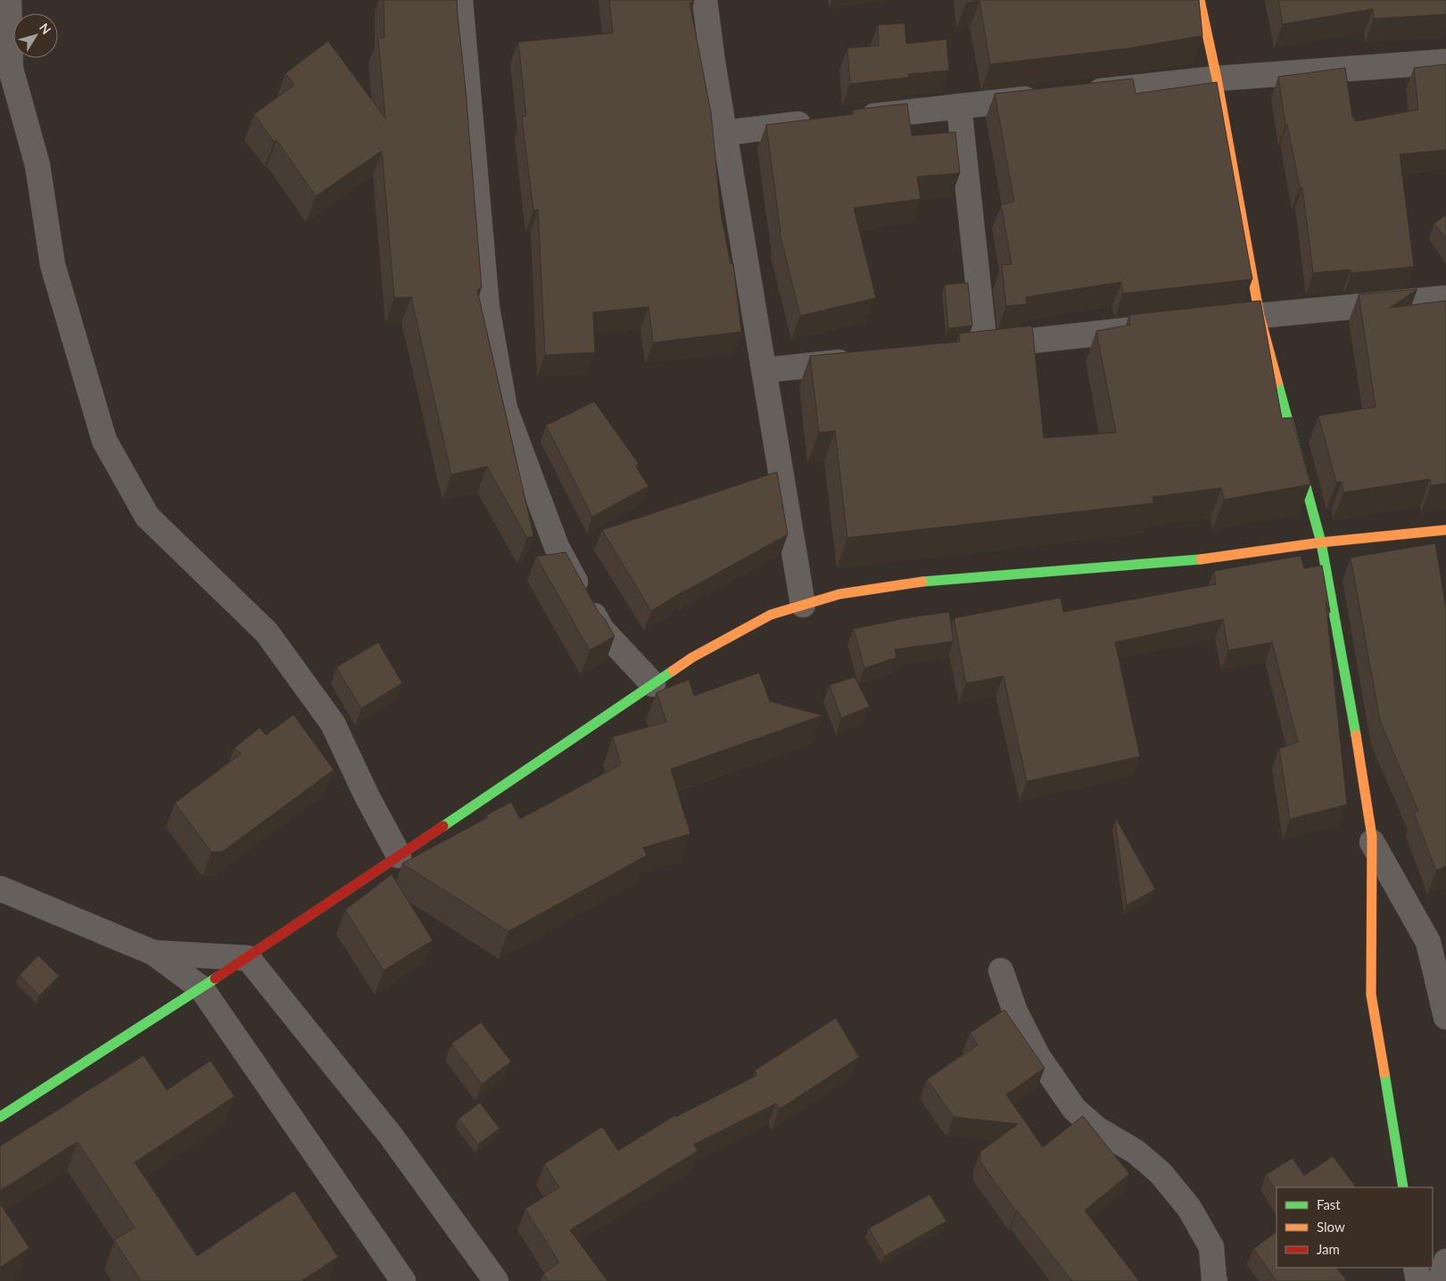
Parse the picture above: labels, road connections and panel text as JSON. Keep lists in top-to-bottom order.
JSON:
{
  "legend": ["Fast", "Slow", "Jam"],
  "north": "top right"
}
